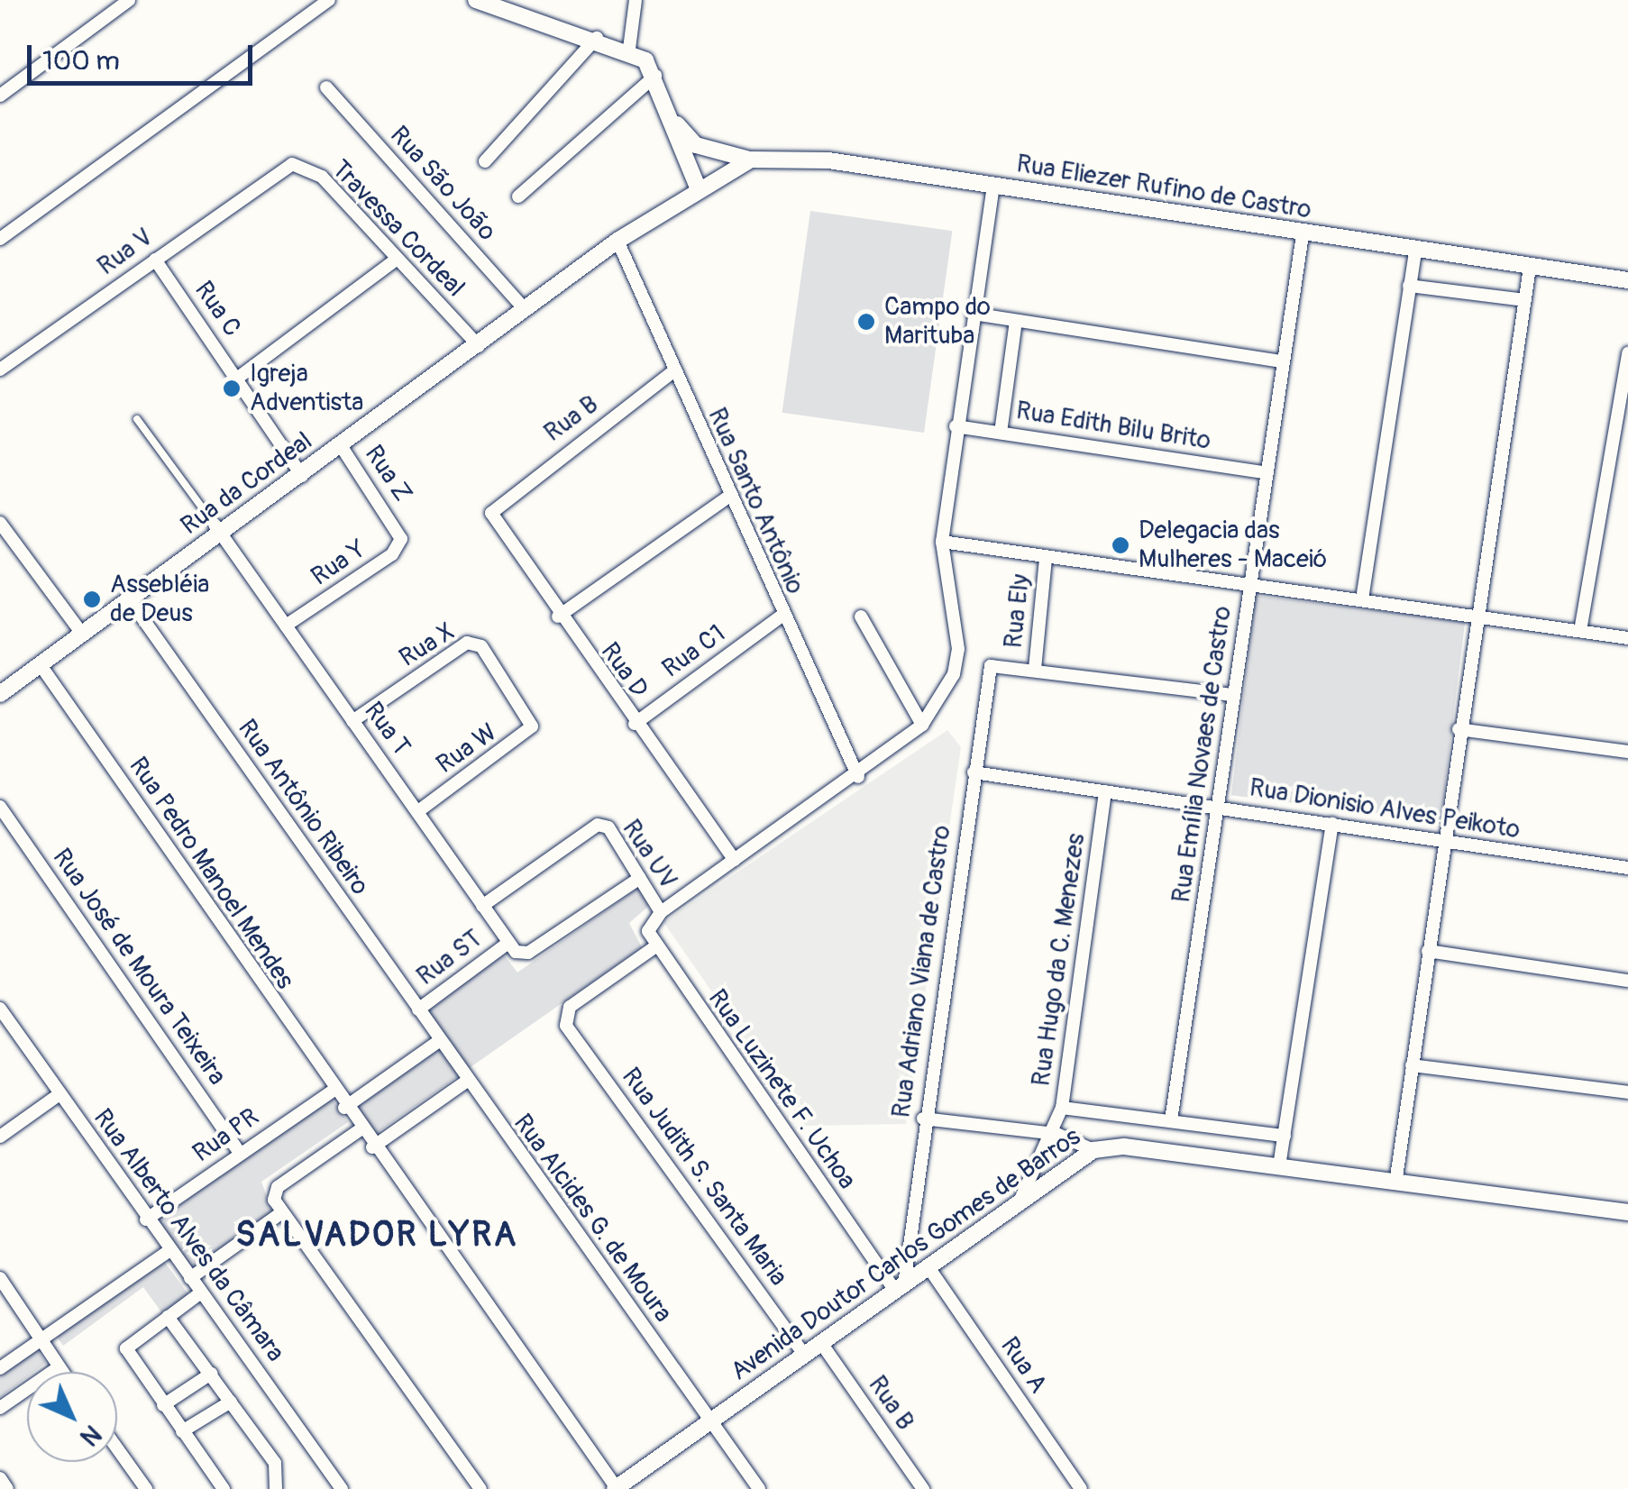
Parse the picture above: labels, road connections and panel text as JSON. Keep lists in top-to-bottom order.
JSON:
{
  "streets": {
    "street": [
      "Rua São João",
      "Rua Eliezer Rufino de Castro",
      "Travessa Cordeal",
      "Rua V",
      "Rua C",
      "Rua B",
      "Rua Edith Bilu Brito",
      "Rua Z",
      "Rua da Cordeal",
      "Rua Santo Antônio",
      "Rua Y",
      "Rua Ely",
      "Rua X",
      "Rua C1",
      "Rua D",
      "Rua T",
      "Rua W",
      "Rua Emília Novaes de Castro",
      "Rua Antônio Ribeiro",
      "Rua Dionisio Alves Peikoto",
      "Rua UV",
      "Rua Pedro Manoel Mendes",
      "Rua ST",
      "Rua Hugo da C. Menezes",
      "Rua José de Moura Teixeira",
      "Rua Adriano Viana de Castro",
      "Rua Luzinete F. Uchoa",
      "Rua PR",
      "Rua Judith S. Santa Maria",
      "Rua Alcides G. de Moura",
      "Rua Alberto Alves da Câmara",
      "Avenida Doutor Carlos Gomes de Barros",
      "Rua A"
    ]
  },
  "crossings": [
    ["Rua São João", "Rua da Cordeal"],
    ["Rua Eliezer Rufino de Castro", "Rua da Cordeal"],
    ["Rua Eliezer Rufino de Castro", "Rua Emília Novaes de Castro"],
    ["Travessa Cordeal", "Rua V"],
    ["Travessa Cordeal", "Rua da Cordeal"],
    ["Rua V", "Rua C"],
    ["Rua C", "Rua da Cordeal"],
    ["Rua B", "Rua Santo Antônio"],
    ["Rua B", "Rua D"],
    ["Rua B", "Avenida Doutor Carlos Gomes de Barros"],
    ["Rua Edith Bilu Brito", "Rua Emília Novaes de Castro"],
    ["Rua Z", "Rua da Cordeal"],
    ["Rua Z", "Rua Y"],
    ["Rua da Cordeal", "Rua Santo Antônio"],
    ["Rua da Cordeal", "Rua T"],
    ["Rua da Cordeal", "Rua Antônio Ribeiro"],
    ["Rua da Cordeal", "Rua Pedro Manoel Mendes"],
    ["Rua Santo Antônio", "Rua C1"],
    ["Rua Y", "Rua T"],
    ["Rua Ely", "Rua Adriano Viana de Castro"],
    ["Rua X", "Rua T"],
    ["Rua X", "Rua W"],
    ["Rua C1", "Rua D"],
    ["Rua T", "Rua W"],
    ["Rua T", "Rua UV"],
    ["Rua T", "Rua ST"],
    ["Rua Emília Novaes de Castro", "Rua Dionisio Alves Peikoto"],
    ["Rua Antônio Ribeiro", "Rua ST"],
    ["Rua Antônio Ribeiro", "Rua Alcides G. de Moura"],
    ["Rua Dionisio Alves Peikoto", "Rua Hugo da C. Menezes"],
    ["Rua Dionisio Alves Peikoto", "Rua Adriano Viana de Castro"],
    ["Rua UV", "Rua ST"],
    ["Rua Pedro Manoel Mendes", "Rua PR"],
    ["Rua Pedro Manoel Mendes", "Avenida Doutor Carlos Gomes de Barros"],
    ["Rua Hugo da C. Menezes", "Avenida Doutor Carlos Gomes de Barros"],
    ["Rua José de Moura Teixeira", "Rua PR"],
    ["Rua Adriano Viana de Castro", "Rua Luzinete F. Uchoa"],
    ["Rua Adriano Viana de Castro", "Avenida Doutor Carlos Gomes de Barros"],
    ["Rua Luzinete F. Uchoa", "Rua Judith S. Santa Maria"],
    ["Rua Luzinete F. Uchoa", "Avenida Doutor Carlos Gomes de Barros"],
    ["Rua PR", "Rua Alberto Alves da Câmara"],
    ["Rua Judith S. Santa Maria", "Avenida Doutor Carlos Gomes de Barros"],
    ["Rua Alcides G. de Moura", "Avenida Doutor Carlos Gomes de Barros"],
    ["Avenida Doutor Carlos Gomes de Barros", "Rua A"]
  ],
  "districts": ["SALVADOR LYRA"],
  "places": [
    "Campo do Marituba",
    "Igreja Adventista",
    "Delegacia das Mulheres - Maceió",
    "Assebléia de Deus"
  ],
  "scale_bar": "100 m",
  "north": "bottom right"
}
